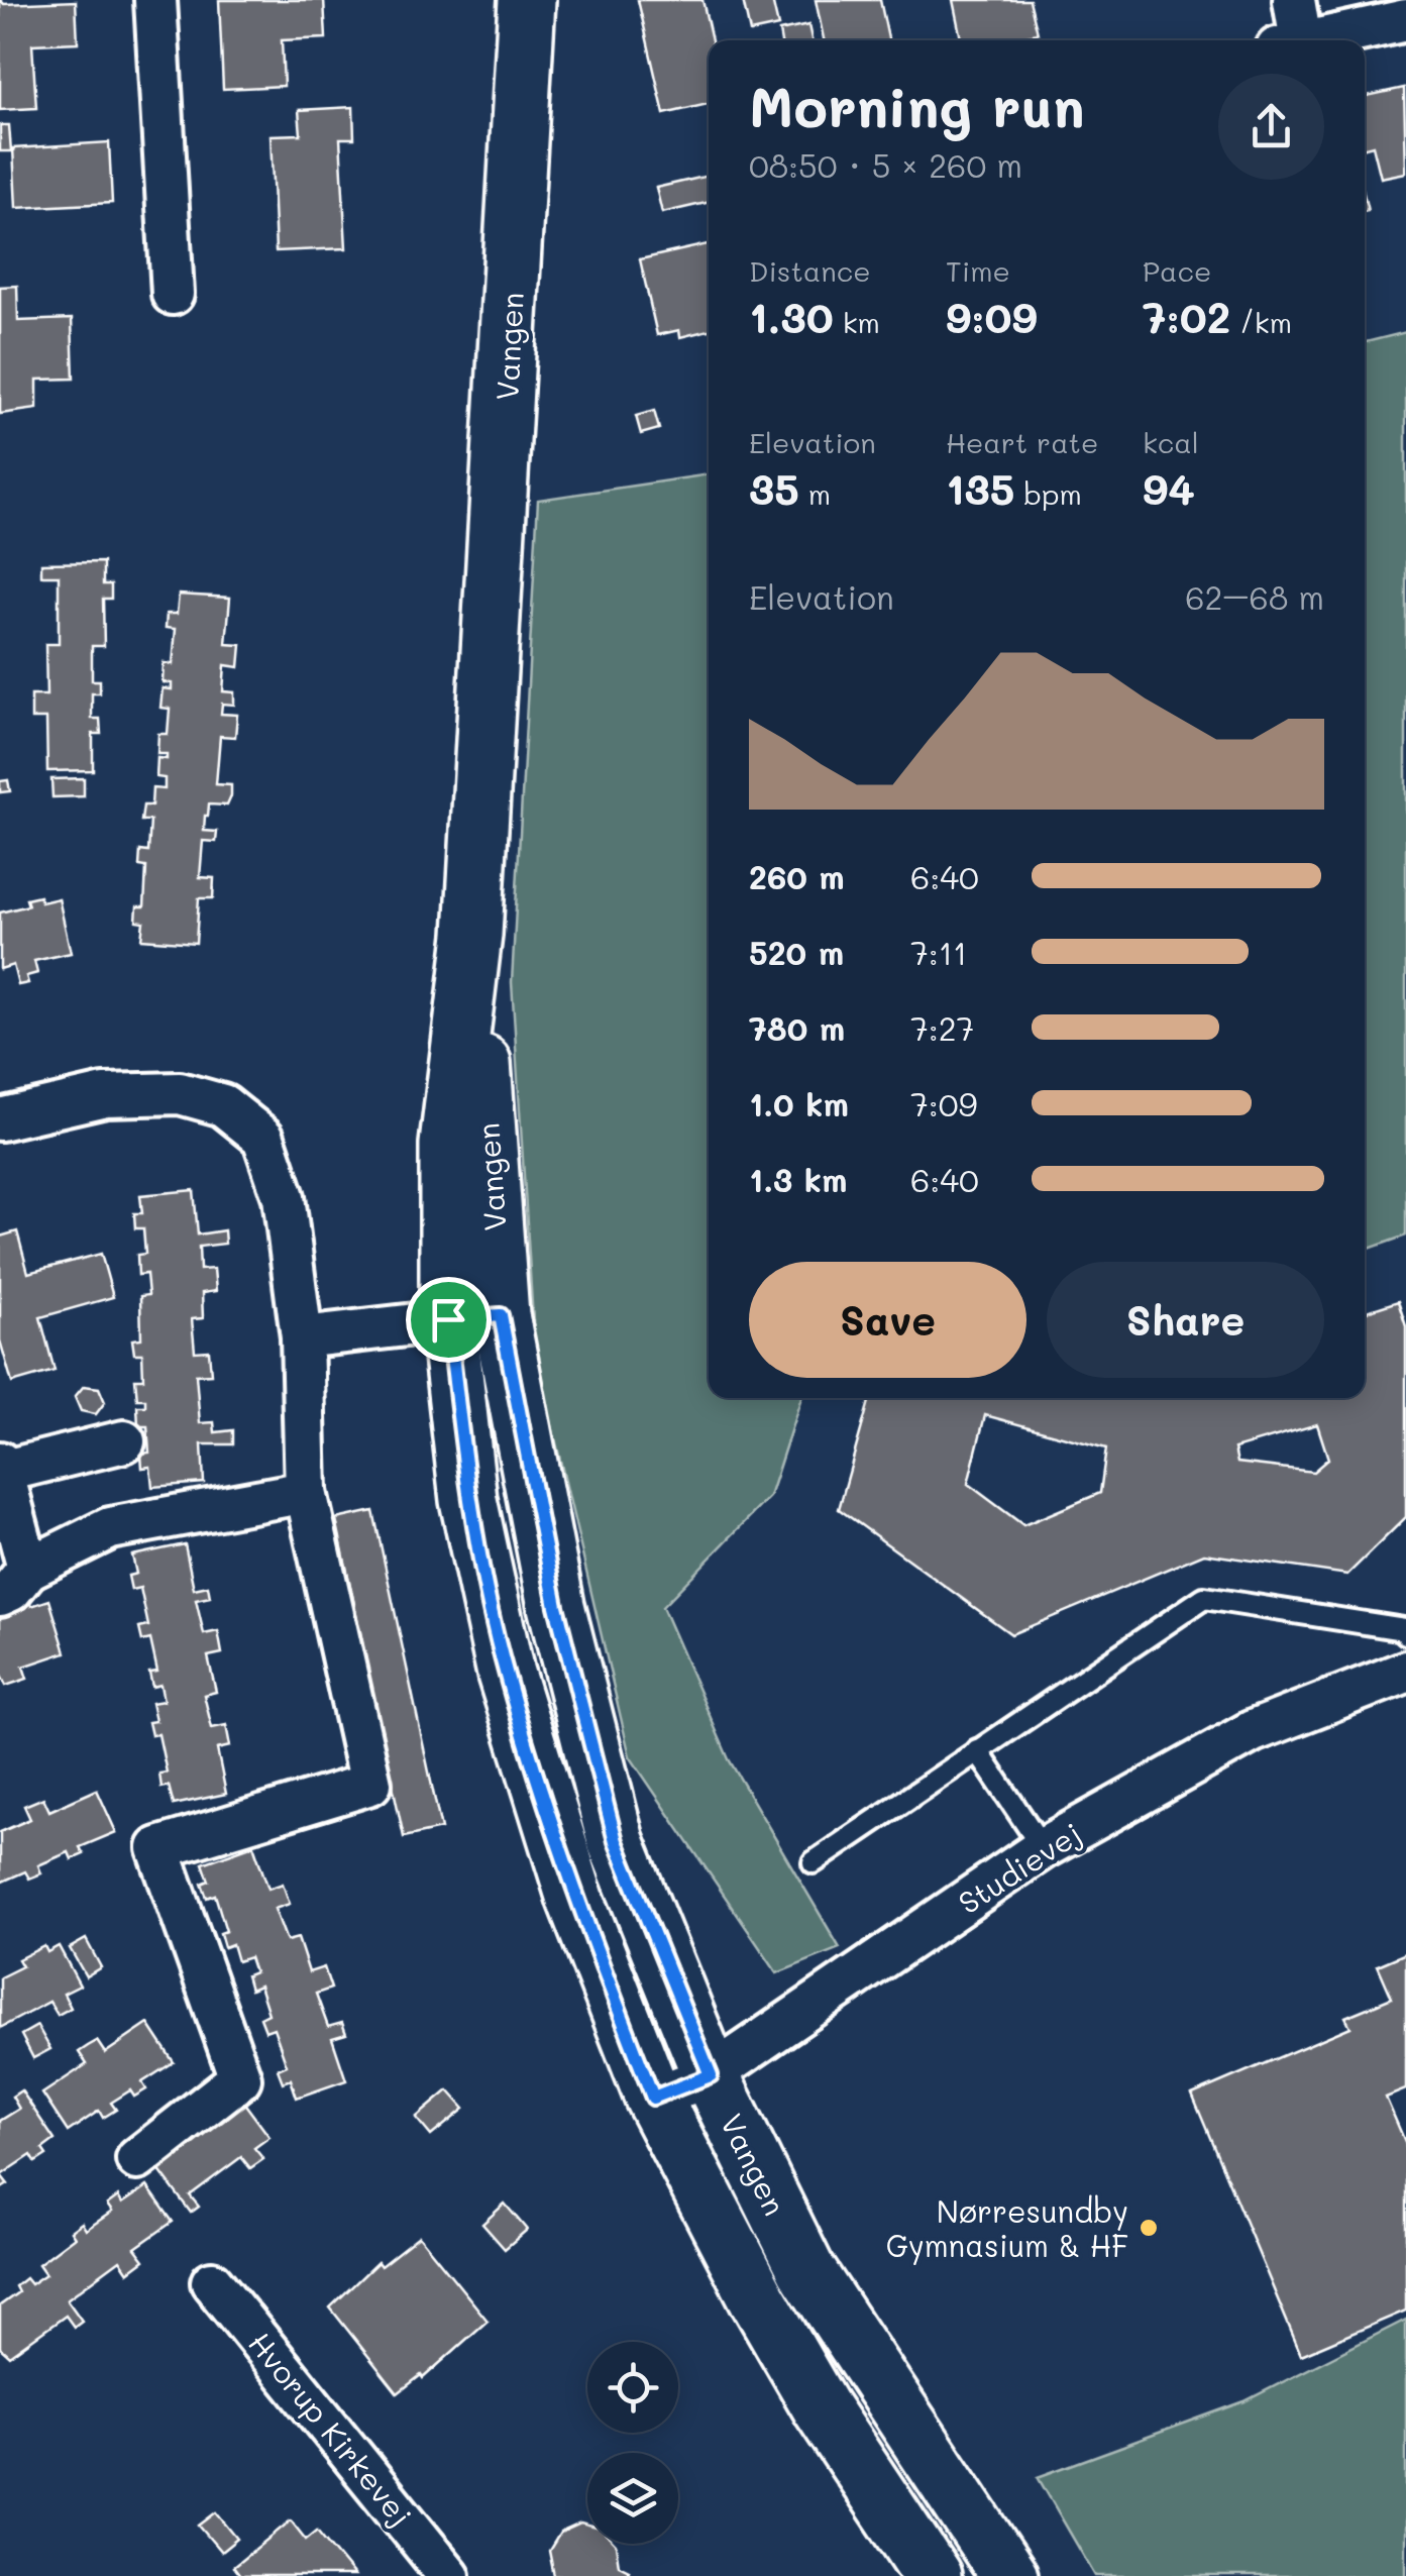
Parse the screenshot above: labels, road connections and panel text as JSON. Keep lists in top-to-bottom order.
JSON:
{
  "streets": {
    "street": ["Vangen", "Studievej", "Hvorup Kirkevej"]
  },
  "crossings": [
    ["Vangen", "Studievej"]
  ],
  "places": ["Nørresundby Gymnasium & HF"],
  "page": {
    "heading": ["Morning run", "08:50 · 5 × 260 m"],
    "stats": [
      ["Distance", "1.30 km"],
      ["Time", "9:09"],
      ["Pace", "7:02 /km"],
      ["Elevation", "35 m"],
      ["Heart rate", "135 bpm"],
      ["kcal", "94"]
    ],
    "chart": ["Elevation", "62–68 m"],
    "list": [
      {
        "name": "260 m",
        "note": "6:40"
      },
      {
        "name": "520 m",
        "note": "7:11"
      },
      {
        "name": "780 m",
        "note": "7:27"
      },
      {
        "name": "1.0 km",
        "note": "7:09"
      },
      {
        "name": "1.3 km",
        "note": "6:40"
      }
    ],
    "buttons": ["Save", "Share"]
  }
}
